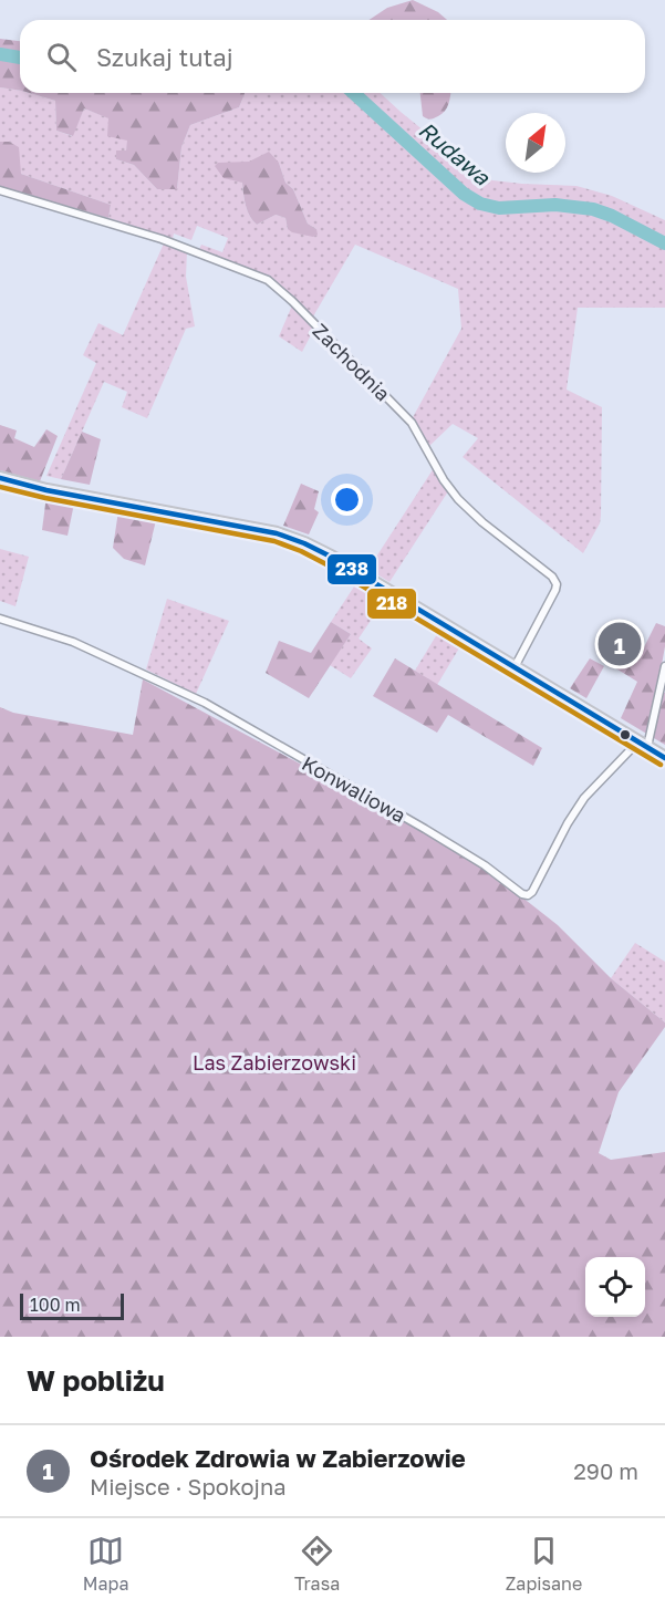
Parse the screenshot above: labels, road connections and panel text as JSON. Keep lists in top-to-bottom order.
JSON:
{
  "streets": {
    "street": ["Zachodnia", "Konwaliowa"]
  },
  "water": ["Rudawa"],
  "parks": ["Las Zabierzowski"],
  "lines": ["transit line 238", "transit line 218"],
  "scale_bar": "100 m",
  "north": "top right",
  "page": {
    "search": "Szukaj tutaj",
    "pins": "1",
    "scale": "100 m",
    "heading": "W pobliżu",
    "list": [
      {
        "mark": "1",
        "name": "Ośrodek Zdrowia w Zabierzowie",
        "note": "Miejsce · Spokojna",
        "value": "290 m"
      }
    ],
    "nav": ["Mapa", "Trasa", "Zapisane"]
  }
}
